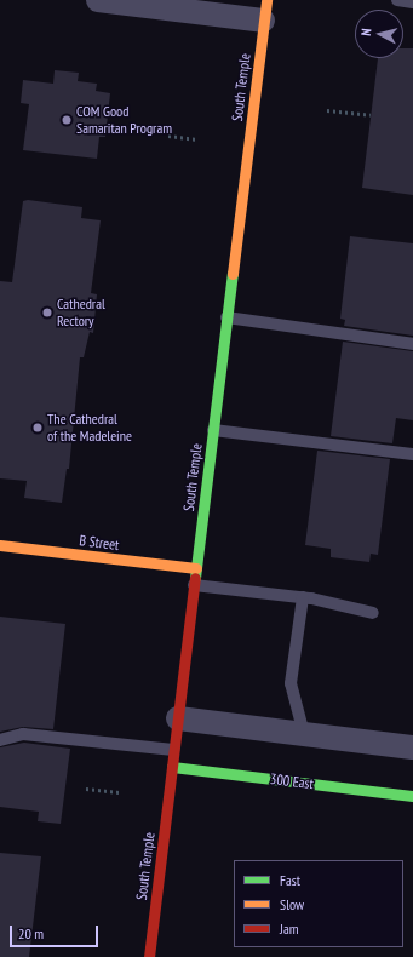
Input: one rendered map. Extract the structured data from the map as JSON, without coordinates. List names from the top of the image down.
{
  "streets": {
    "main road": ["South Temple", "B Street", "300 East"]
  },
  "crossings": [
    ["South Temple", "B Street"],
    ["South Temple", "300 East"]
  ],
  "places": ["COM Good Samaritan Program", "Cathedral Rectory", "The Cathedral of the Madeleine"],
  "legend": ["Fast", "Slow", "Jam"],
  "scale_bar": "20 m",
  "north": "left"
}
